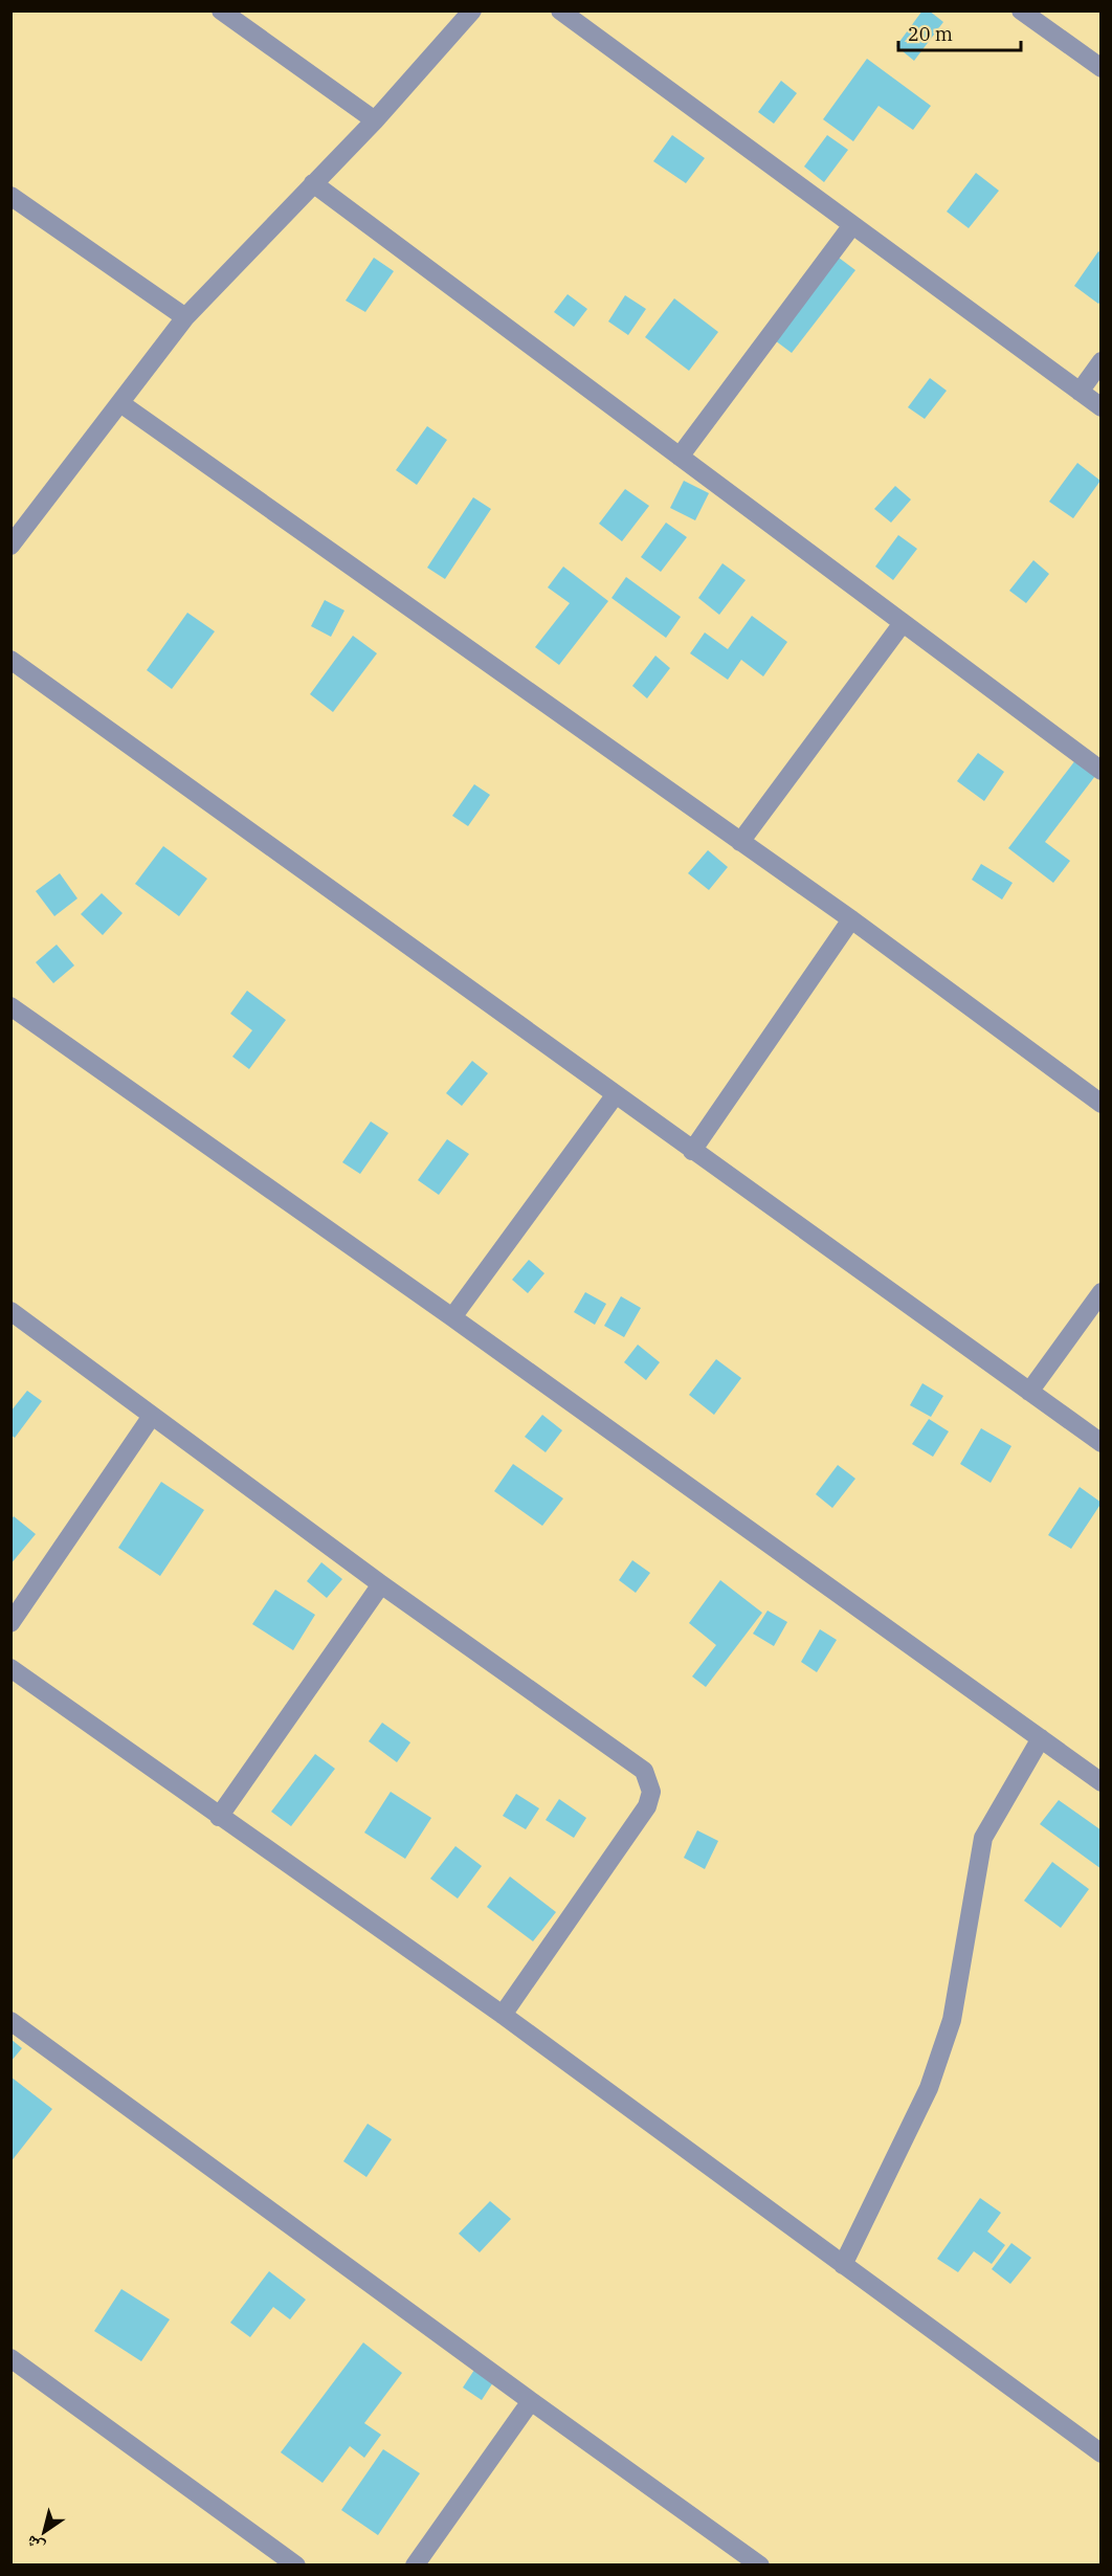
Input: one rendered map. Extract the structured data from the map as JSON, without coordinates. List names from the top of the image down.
{
  "scale_bar": "20 m",
  "north": "bottom left"
}
